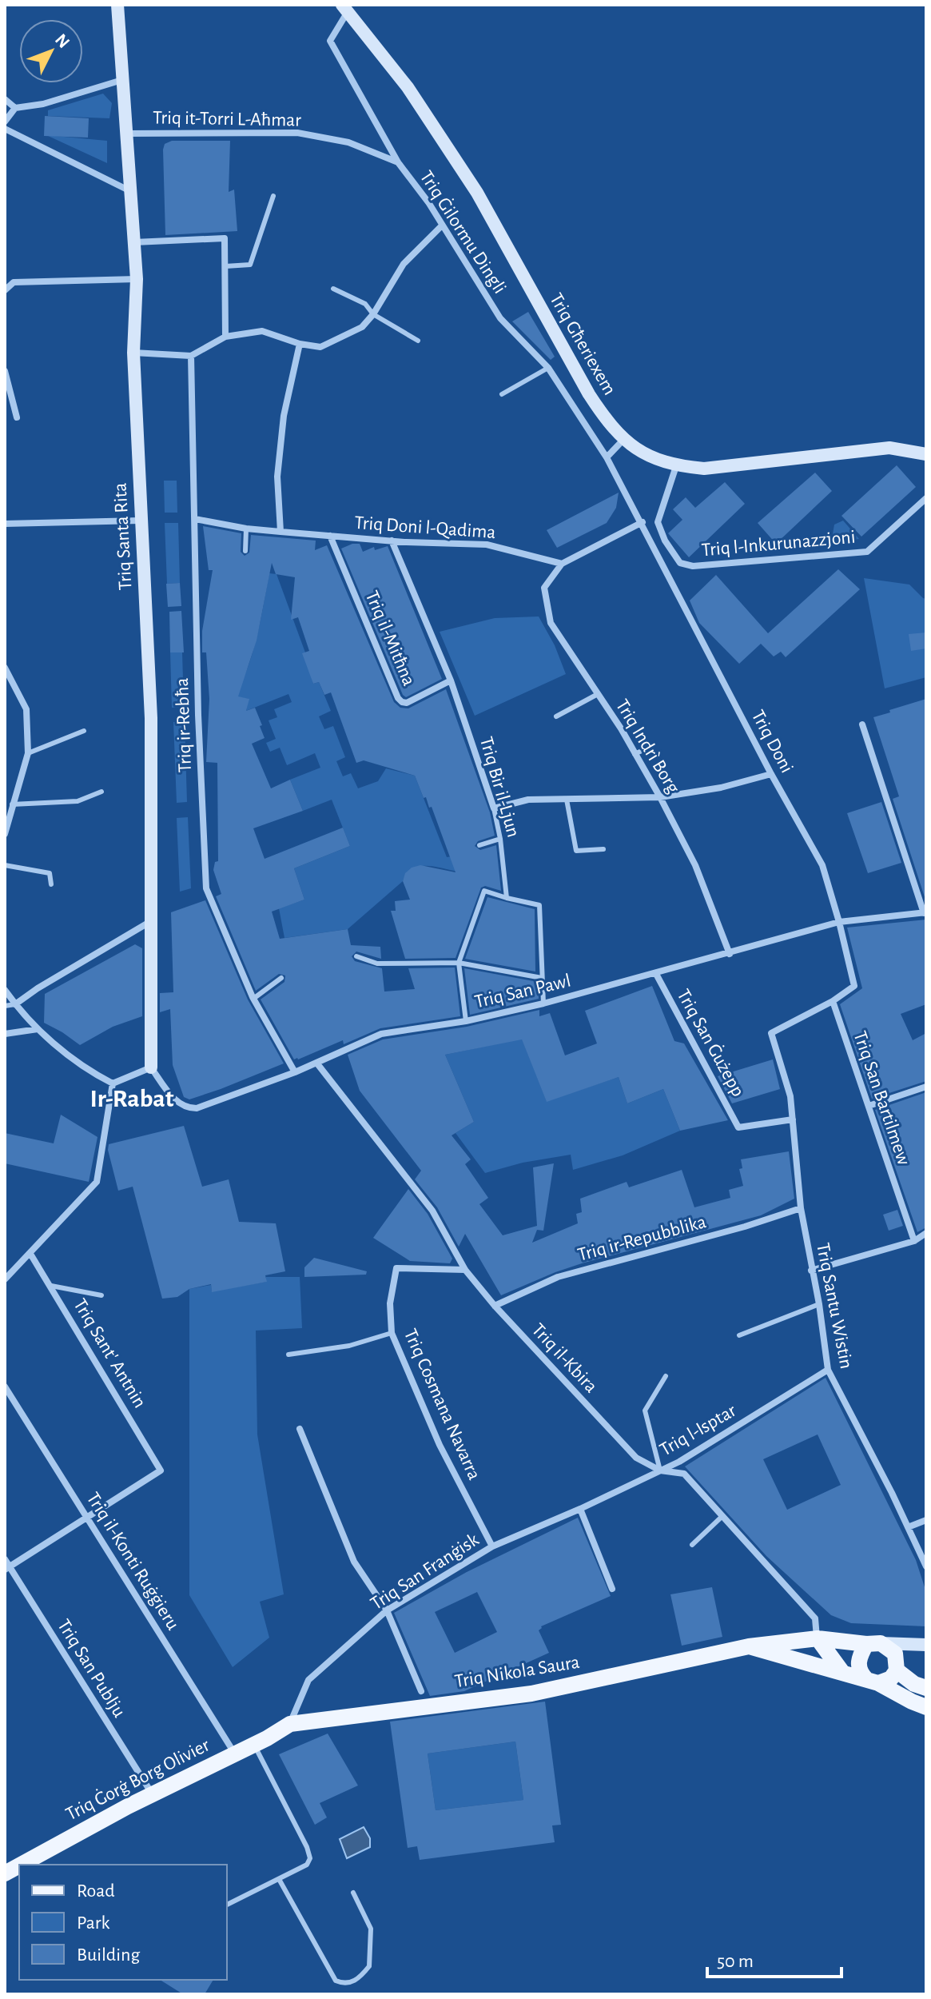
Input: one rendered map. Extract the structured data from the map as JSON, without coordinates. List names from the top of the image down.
{
  "streets": {
    "main road": ["Triq Nikola Saura", "Triq Ġorġ Borg Olivier"],
    "street": [
      "Triq it-Torri L-Aħmar",
      "Triq Ġilormu Dingli",
      "Triq Għeriexem",
      "Triq Doni l-Qadima",
      "Triq Santa Rita",
      "Triq l-Inkurunazzjoni",
      "Triq il-Mitħna",
      "Triq ir-Rebħa",
      "Triq Doni",
      "Triq Indrì Borg",
      "Triq Bir il-Ljun",
      "Triq San Pawl",
      "Triq San Ġużepp",
      "Triq San Bartilmew",
      "Triq ir-Repubblika",
      "Triq Santu Wistin",
      "Triq Sant' Antnin",
      "Triq il-Kbira",
      "Triq Cosmana Navarra",
      "Triq l-Isptar",
      "Triq il-Konti Ruġġieru",
      "Triq San Franġisk",
      "Triq San Publju"
    ]
  },
  "crossings": [
    ["Triq it-Torri L-Aħmar", "Triq Ġilormu Dingli"],
    ["Triq it-Torri L-Aħmar", "Triq Santa Rita"],
    ["Triq Ġilormu Dingli", "Triq Għeriexem"],
    ["Triq Ġilormu Dingli", "Triq Doni"],
    ["Triq Għeriexem", "Triq l-Inkurunazzjoni"],
    ["Triq Doni l-Qadima", "Triq il-Mitħna"],
    ["Triq Doni l-Qadima", "Triq ir-Rebħa"],
    ["Triq Doni l-Qadima", "Triq Indrì Borg"],
    ["Triq Doni l-Qadima", "Triq Bir il-Ljun"],
    ["Triq Santa Rita", "Triq San Pawl"],
    ["Triq il-Mitħna", "Triq Bir il-Ljun"],
    ["Triq ir-Rebħa", "Triq San Pawl"],
    ["Triq Doni", "Triq San Pawl"],
    ["Triq Doni", "Triq San Bartilmew"],
    ["Triq Doni", "Triq Santu Wistin"],
    ["Triq Indrì Borg", "Triq San Pawl"],
    ["Triq San Pawl", "Triq San Ġużepp"],
    ["Triq San Pawl", "Triq il-Kbira"],
    ["Triq San Ġużepp", "Triq Santu Wistin"],
    ["Triq ir-Repubblika", "Triq Santu Wistin"],
    ["Triq ir-Repubblika", "Triq il-Kbira"],
    ["Triq Santu Wistin", "Triq l-Isptar"],
    ["Triq Sant' Antnin", "Triq il-Konti Ruġġieru"],
    ["Triq il-Kbira", "Triq Cosmana Navarra"],
    ["Triq il-Kbira", "Triq l-Isptar"],
    ["Triq il-Kbira", "Triq Nikola Saura"],
    ["Triq Cosmana Navarra", "Triq San Franġisk"],
    ["Triq l-Isptar", "Triq San Franġisk"],
    ["Triq il-Konti Ruġġieru", "Triq Ġorġ Borg Olivier"],
    ["Triq San Franġisk", "Triq Nikola Saura"],
    ["Triq San Franġisk", "Triq Ġorġ Borg Olivier"],
    ["Triq San Publju", "Triq Ġorġ Borg Olivier"],
    ["Triq Nikola Saura", "Triq Ġorġ Borg Olivier"]
  ],
  "districts": ["Ir-Rabat"],
  "legend": ["Road", "Park", "Building"],
  "scale_bar": "50 m",
  "north": "top right"
}
